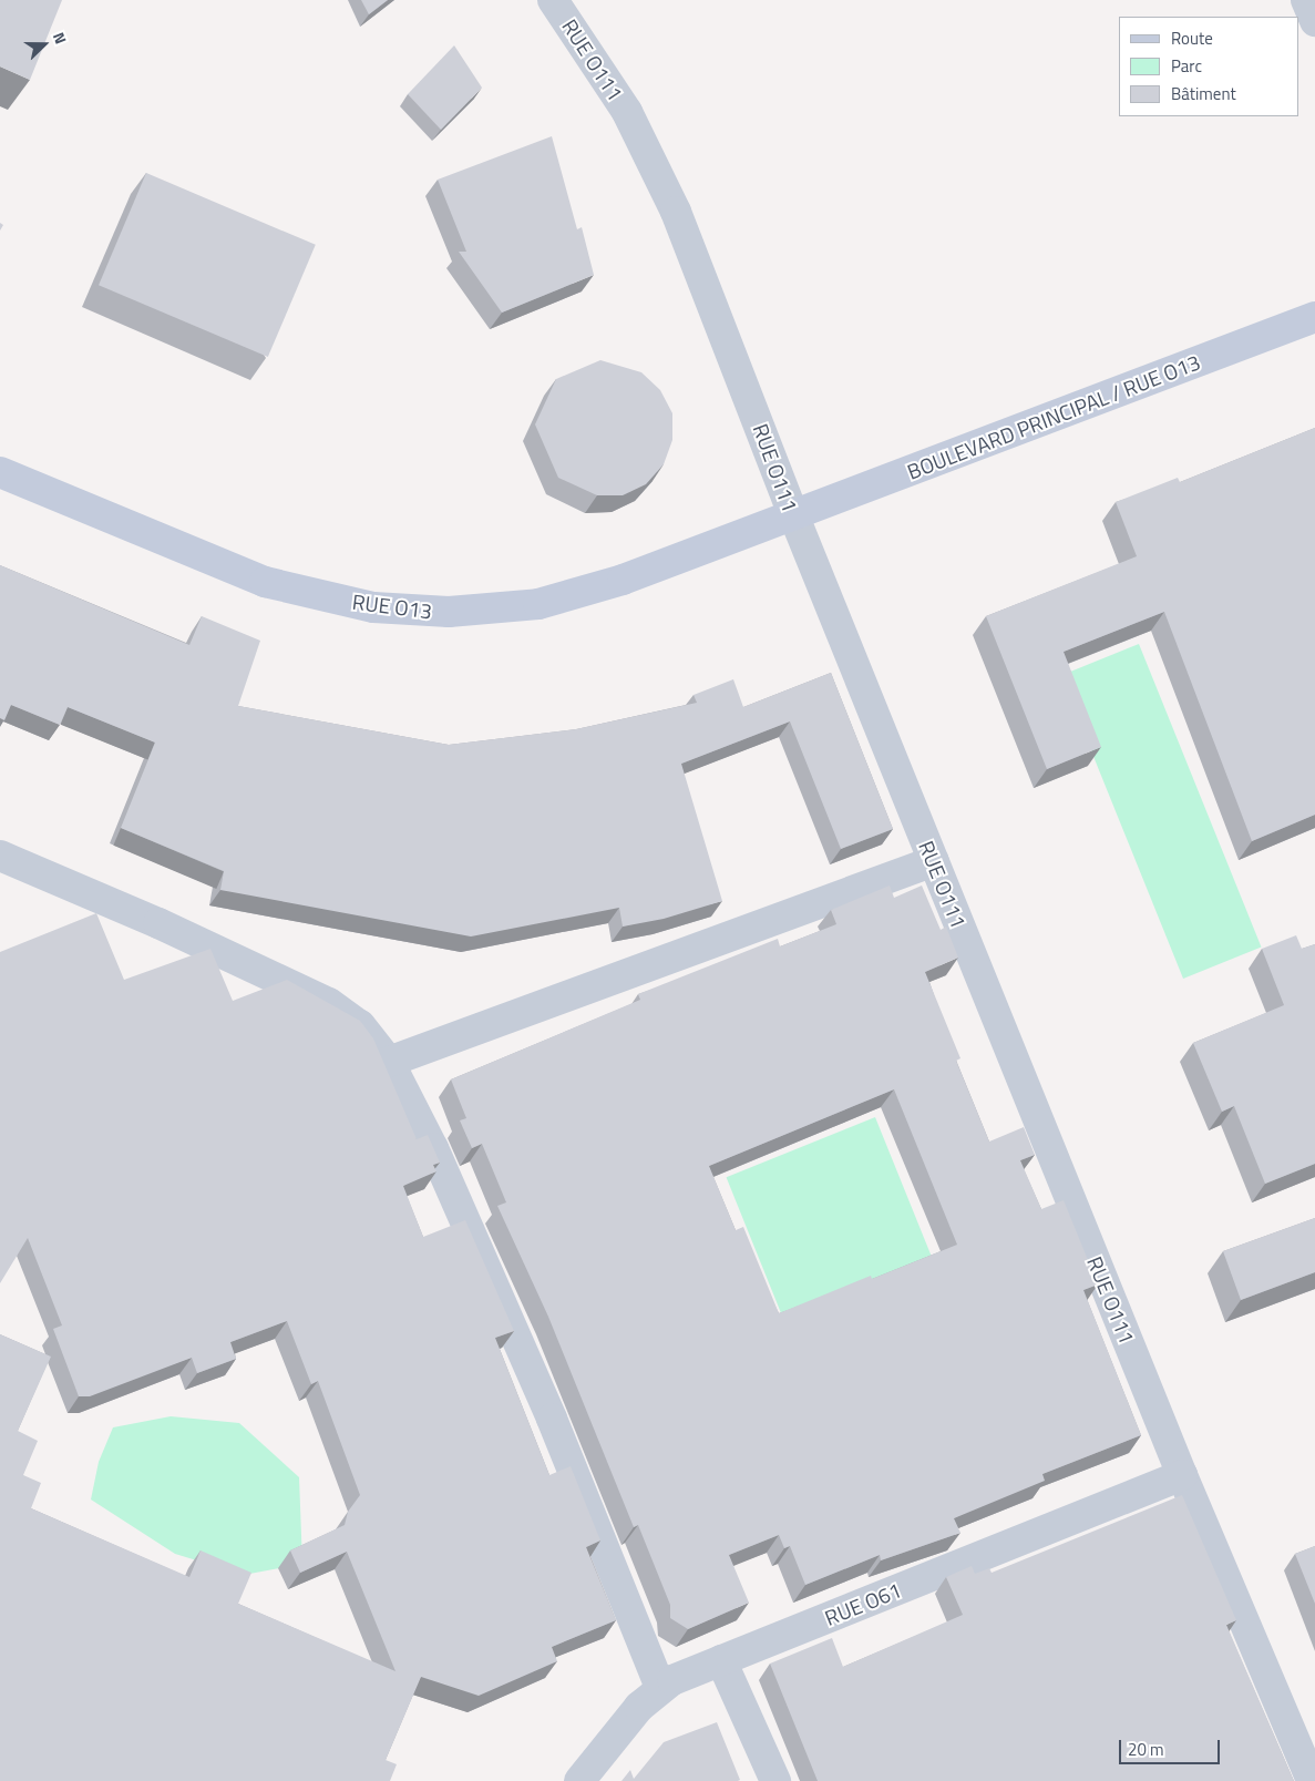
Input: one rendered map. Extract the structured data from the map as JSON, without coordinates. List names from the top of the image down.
{
  "streets": {
    "main road": ["BOULEVARD PRINCIPAL / RUE O13", "RUE O13"],
    "street": ["RUE O111", "RUE O61"]
  },
  "crossings": [
    ["RUE O111", "BOULEVARD PRINCIPAL / RUE O13"],
    ["RUE O111", "RUE O13"],
    ["RUE O111", "RUE O61"],
    ["BOULEVARD PRINCIPAL / RUE O13", "RUE O13"]
  ],
  "legend": ["Route", "Parc", "Bâtiment"],
  "scale_bar": "20 m",
  "north": "right"
}
